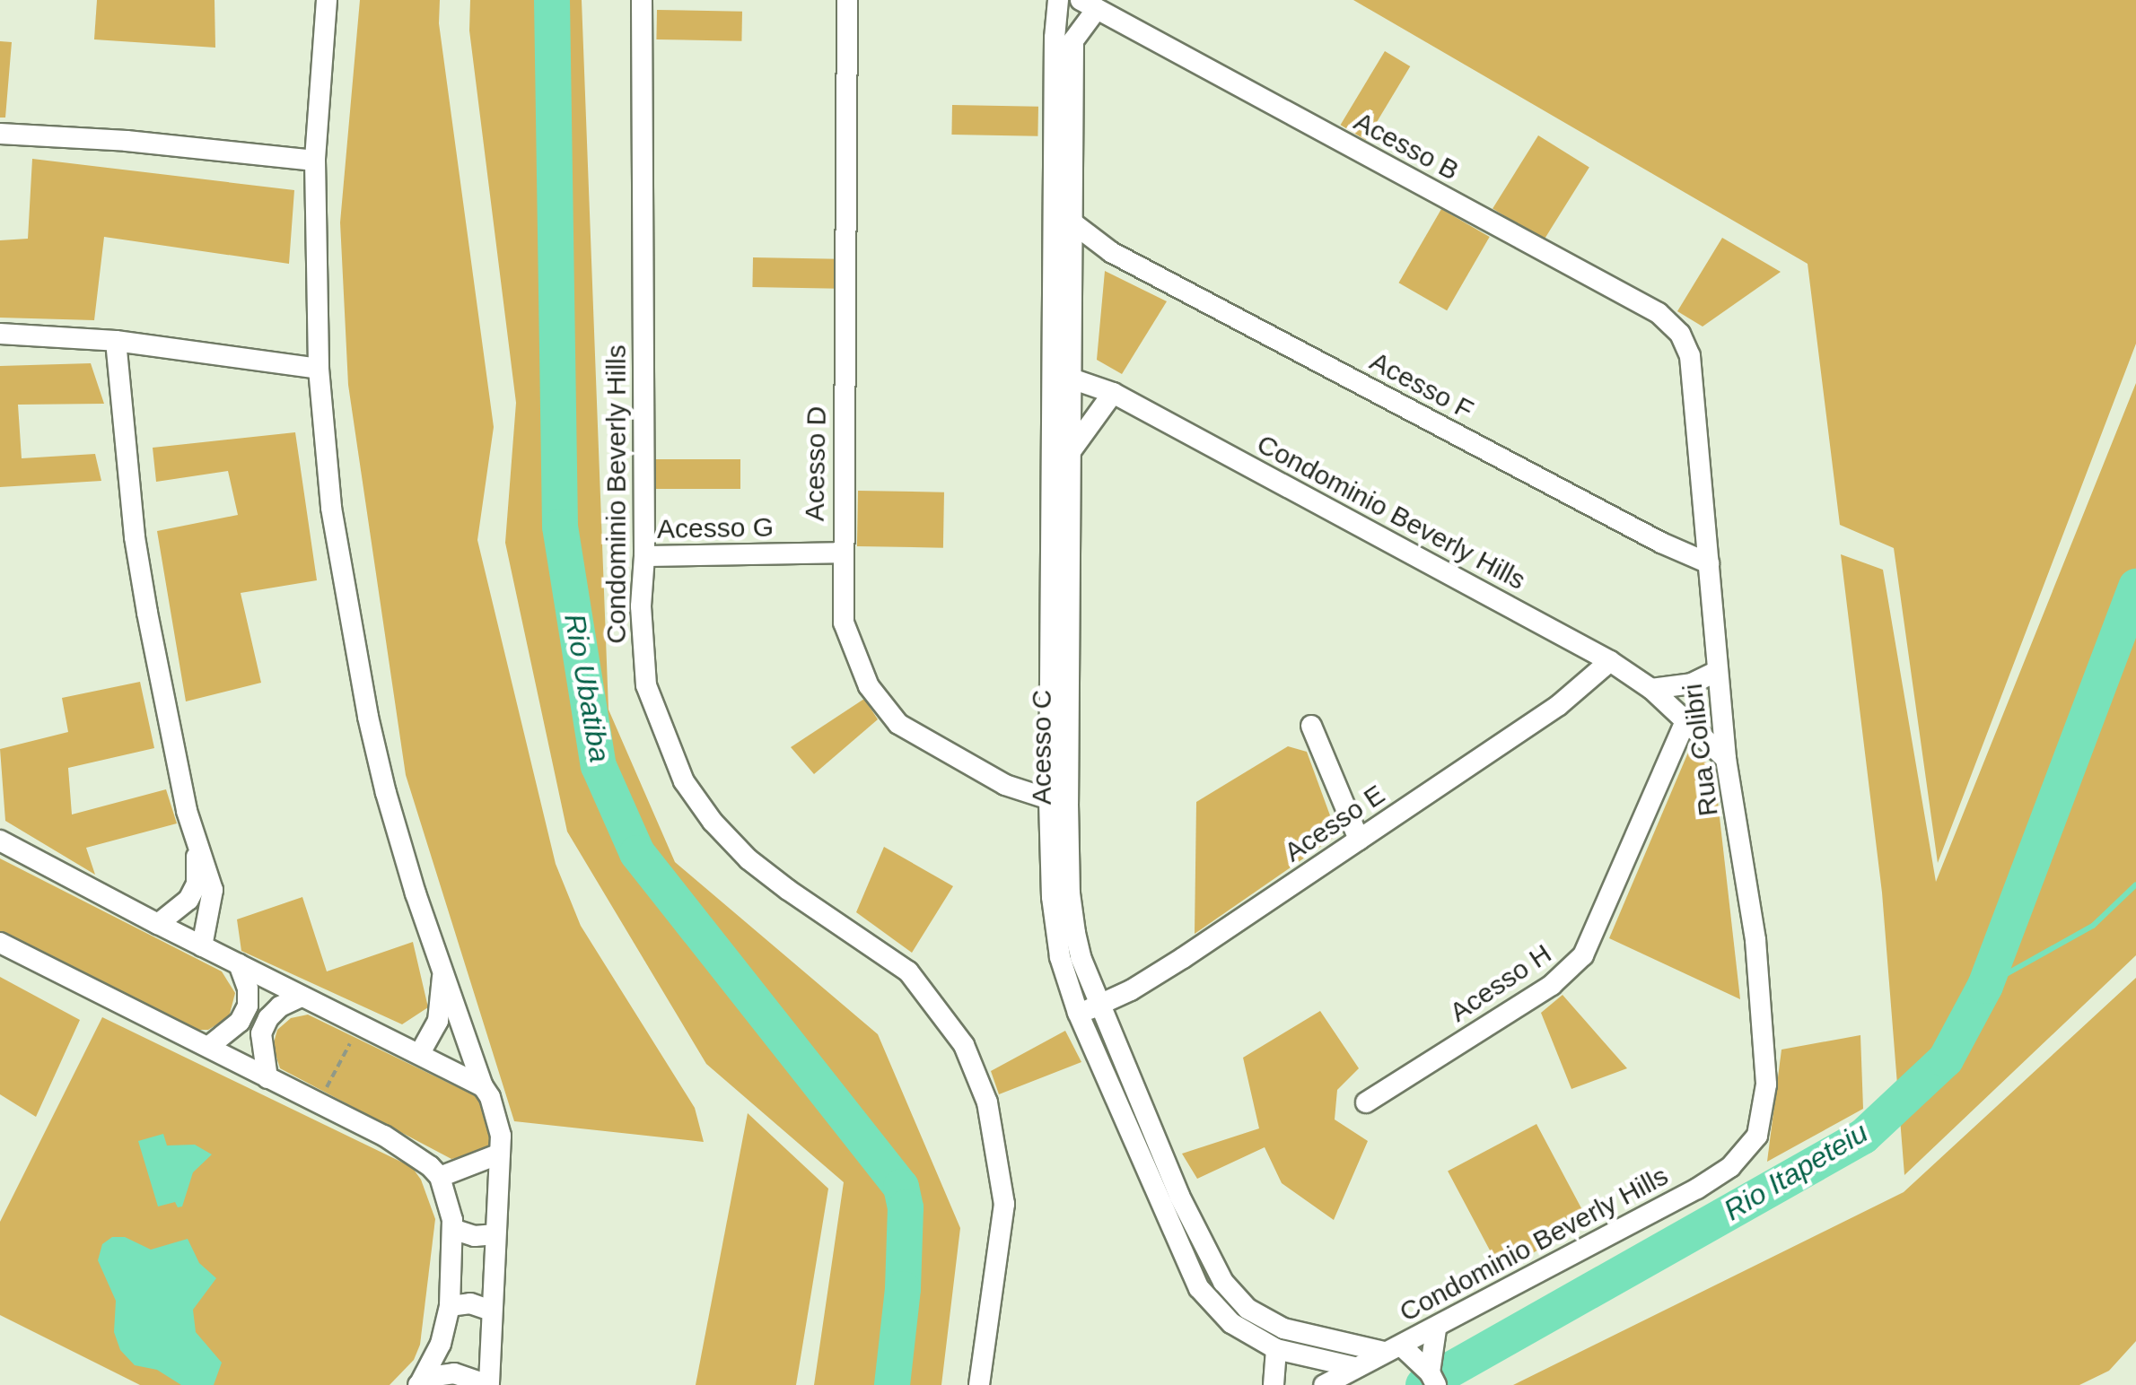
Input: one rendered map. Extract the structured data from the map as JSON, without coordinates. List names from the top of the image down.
{
  "streets": {
    "street": [
      "Acesso B",
      "Acesso F",
      "Acesso D",
      "Condominio Beverly Hills",
      "Acesso G",
      "Acesso C",
      "Rua Colibri",
      "Acesso E",
      "Acesso H"
    ]
  },
  "crossings": [
    ["Acesso B", "Rua Colibri"],
    ["Acesso F", "Acesso C"],
    ["Acesso F", "Rua Colibri"],
    ["Acesso D", "Acesso G"],
    ["Acesso D", "Acesso C"],
    ["Condominio Beverly Hills", "Acesso G"],
    ["Condominio Beverly Hills", "Acesso C"],
    ["Condominio Beverly Hills", "Rua Colibri"],
    ["Condominio Beverly Hills", "Acesso E"],
    ["Condominio Beverly Hills", "Acesso H"],
    ["Acesso C", "Acesso E"]
  ],
  "water": ["Rio Ubatiba", "Rio Itapeteiu"]
}
